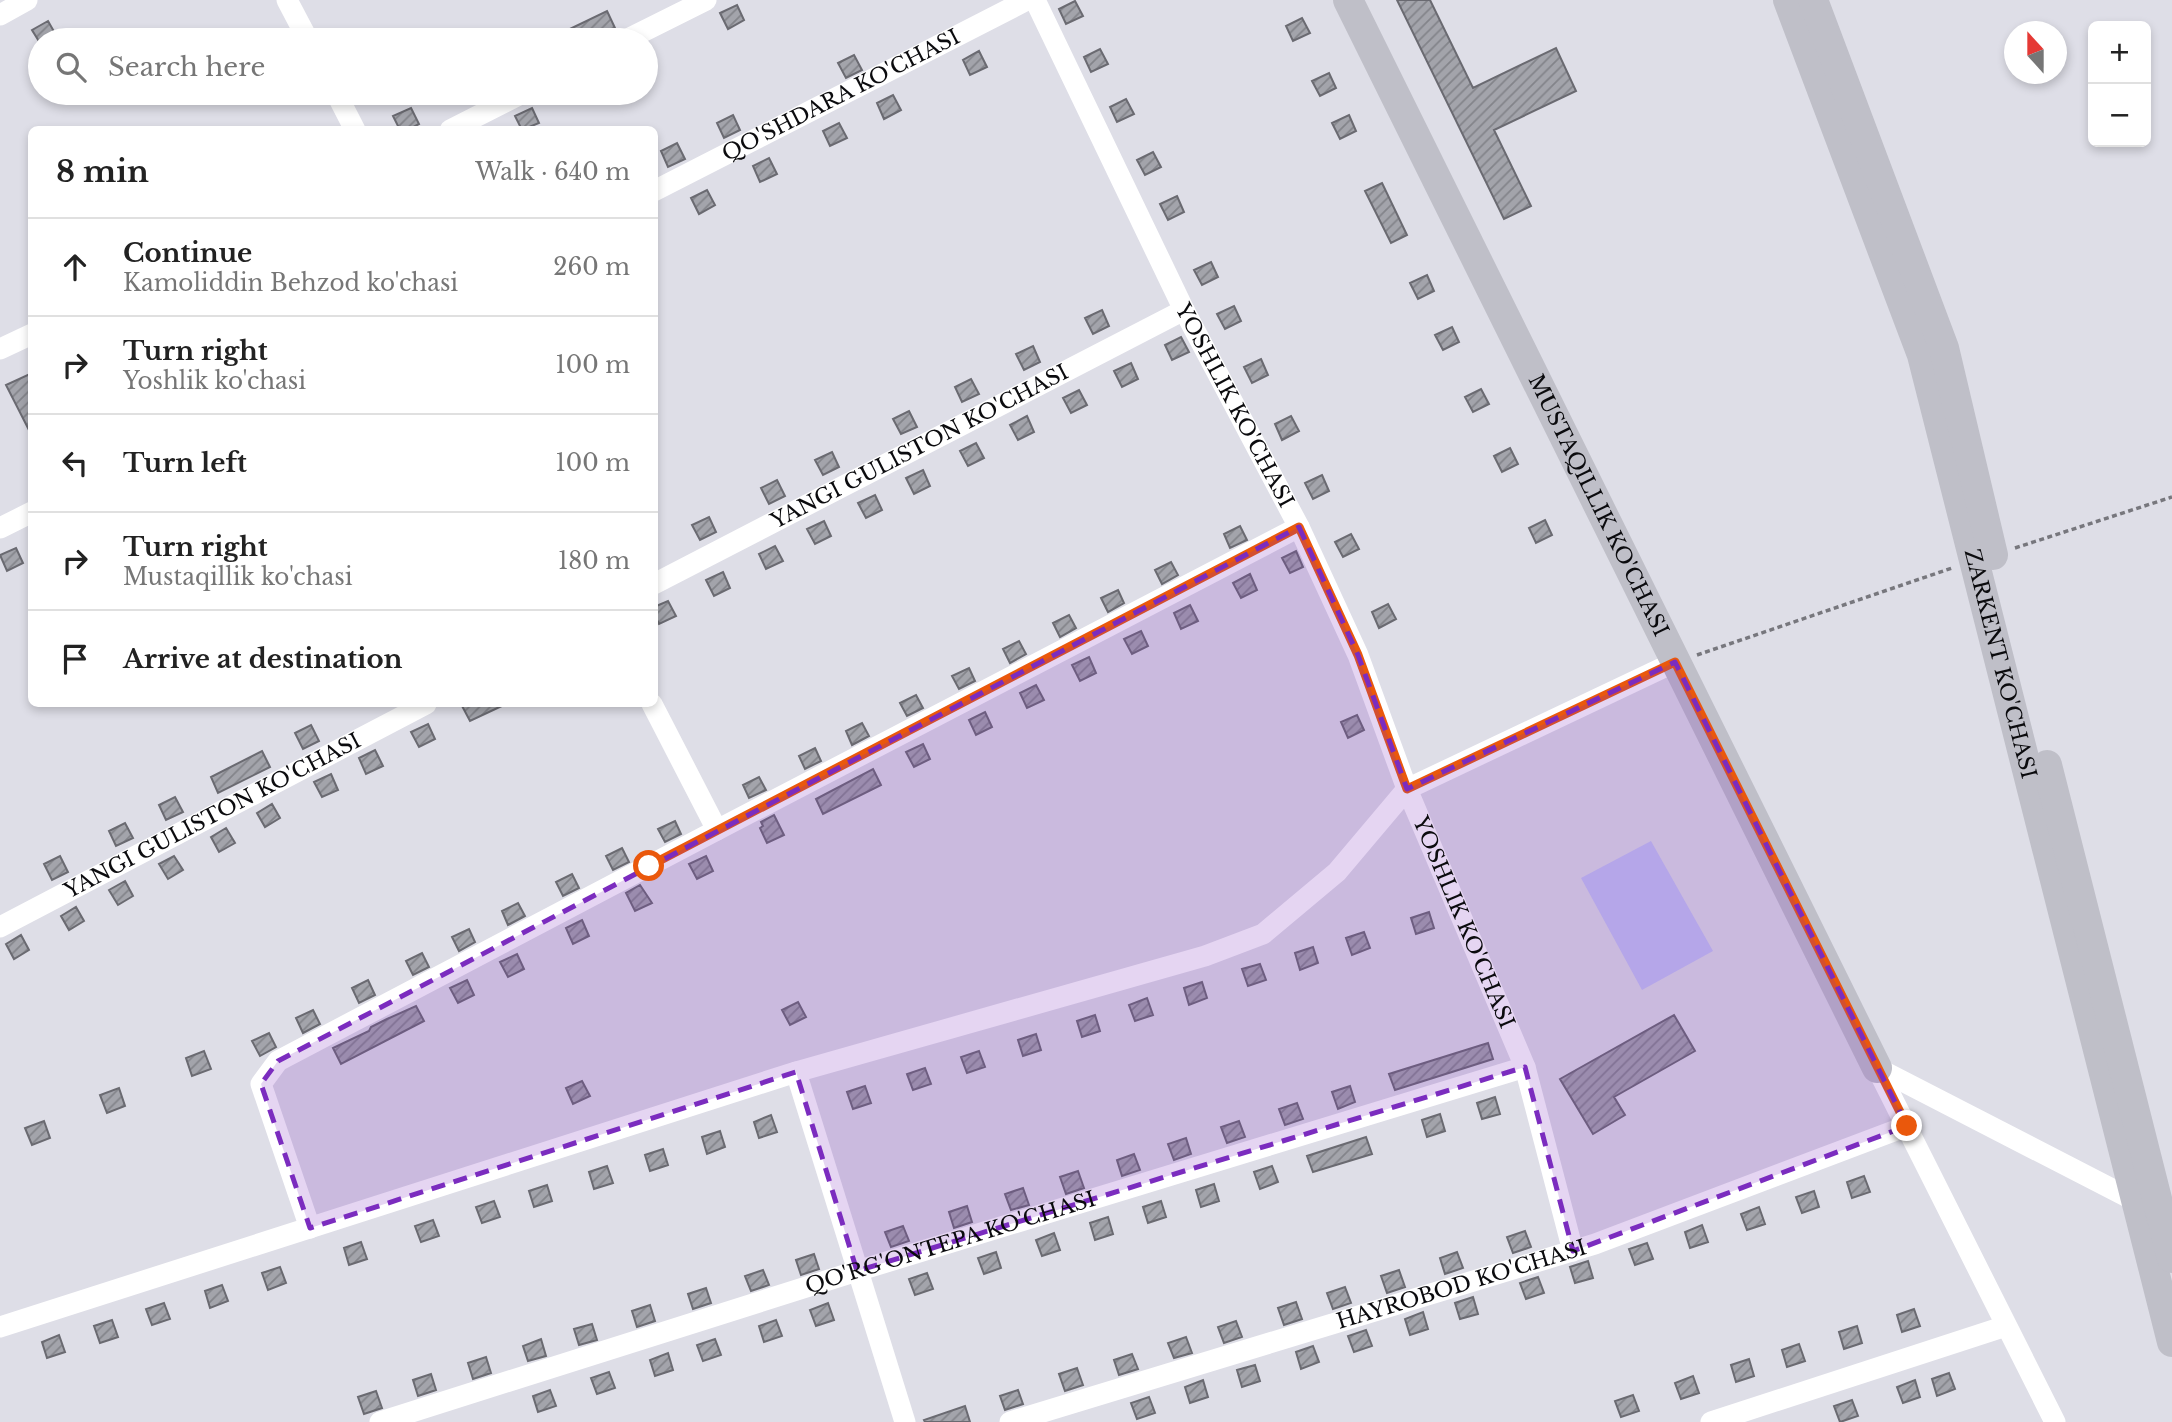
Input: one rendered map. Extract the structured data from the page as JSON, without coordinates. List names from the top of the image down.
{
  "streets": {
    "main road": ["MUSTAQILLIK KO'CHASI", "ZARKENT KO'CHASI"],
    "street": [
      "QO'SHDARA KO'CHASI",
      "YOSHLIK KO'CHASI",
      "YANGI GULISTON KO'CHASI",
      "QO'RG'ONTEPA KO'CHASI",
      "HAYROBOD KO'CHASI"
    ]
  },
  "crossings": [
    ["YOSHLIK KO'CHASI", "YANGI GULISTON KO'CHASI"],
    ["YOSHLIK KO'CHASI", "QO'RG'ONTEPA KO'CHASI"],
    ["YOSHLIK KO'CHASI", "HAYROBOD KO'CHASI"],
    ["MUSTAQILLIK KO'CHASI", "HAYROBOD KO'CHASI"]
  ],
  "north": "top",
  "page": {
    "map_buttons": ["+", "−"],
    "search": "Search here",
    "heading": ["8 min", "Walk · 640 m"],
    "list": [
      ["Continue", "Kamoliddin Behzod ko'chasi", "260 m"],
      ["Turn right", "Yoshlik ko'chasi", "100 m"],
      ["Turn left", "100 m"],
      ["Turn right", "Mustaqillik ko'chasi", "180 m"],
      "Arrive at destination"
    ]
  }
}
